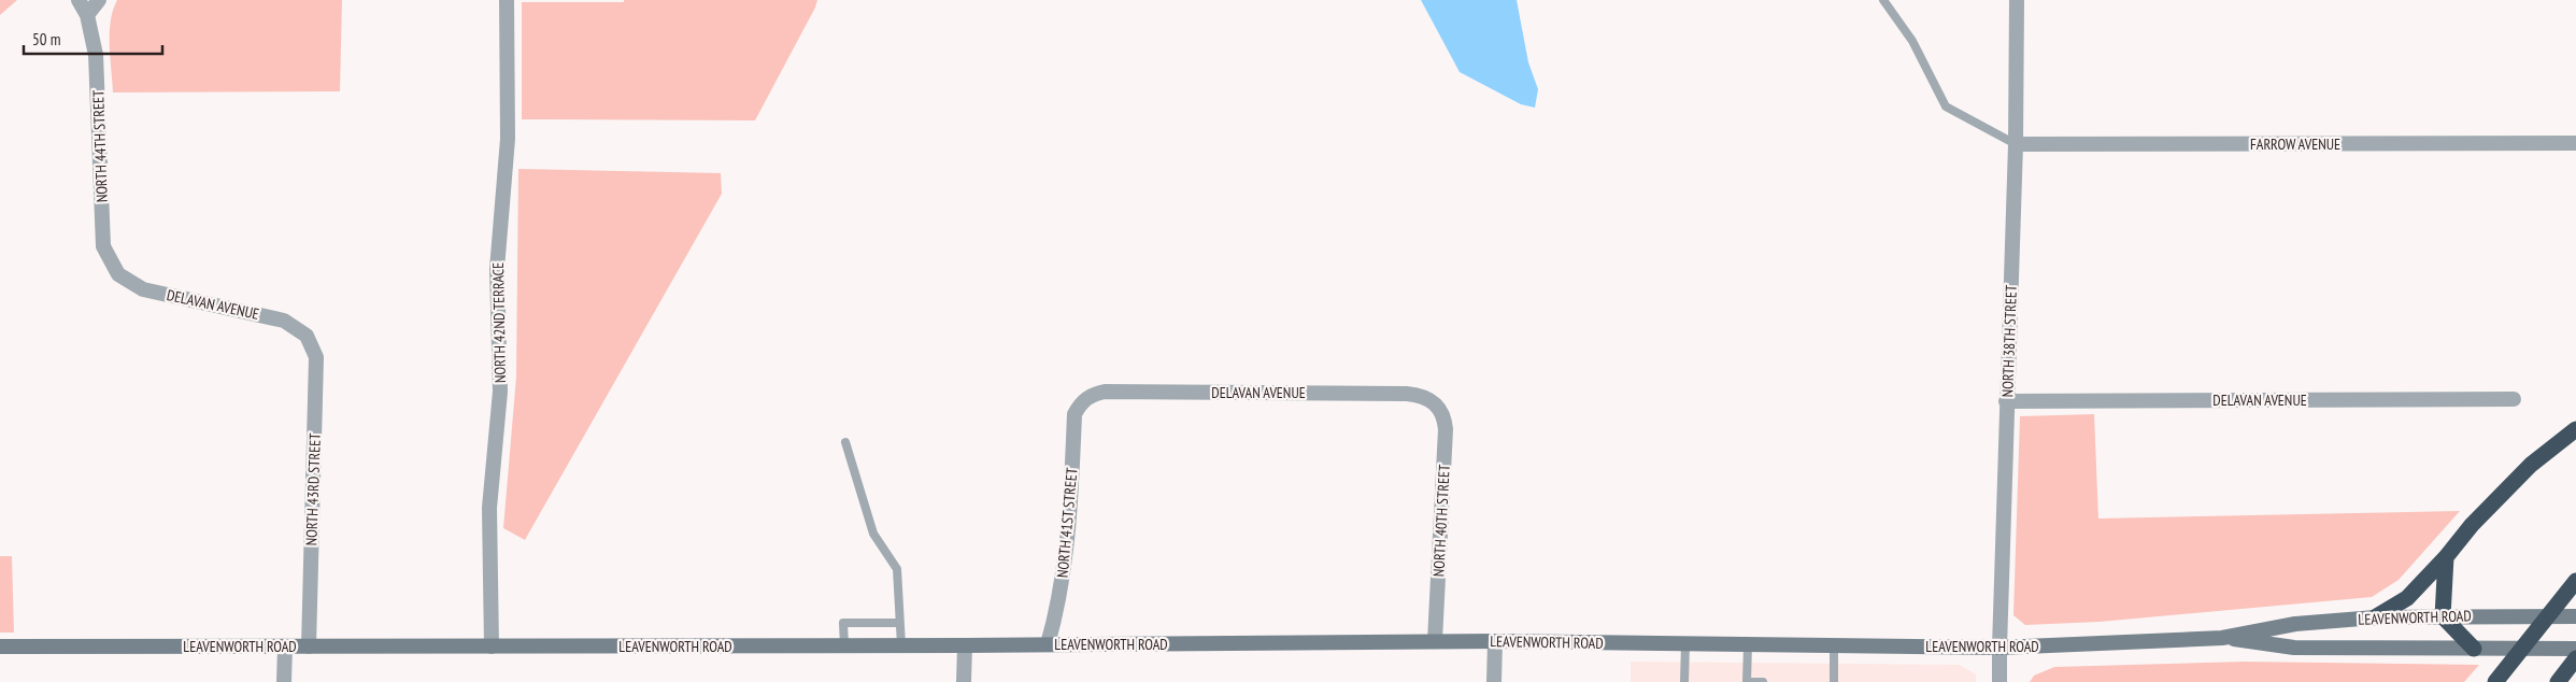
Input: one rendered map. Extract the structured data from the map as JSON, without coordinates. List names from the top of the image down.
{
  "streets": {
    "main road": ["LEAVENWORTH ROAD"],
    "street": [
      "FARROW AVENUE",
      "NORTH 44TH STREET",
      "DELAVAN AVENUE",
      "NORTH 42ND TERRACE",
      "NORTH 38TH STREET",
      "NORTH 43RD STREET",
      "NORTH 40TH STREET",
      "NORTH 41ST STREET"
    ]
  },
  "crossings": [
    ["FARROW AVENUE", "NORTH 38TH STREET"],
    ["NORTH 44TH STREET", "DELAVAN AVENUE"],
    ["DELAVAN AVENUE", "NORTH 38TH STREET"],
    ["DELAVAN AVENUE", "NORTH 43RD STREET"],
    ["DELAVAN AVENUE", "NORTH 40TH STREET"],
    ["DELAVAN AVENUE", "NORTH 41ST STREET"],
    ["NORTH 42ND TERRACE", "LEAVENWORTH ROAD"],
    ["NORTH 38TH STREET", "LEAVENWORTH ROAD"],
    ["NORTH 43RD STREET", "LEAVENWORTH ROAD"],
    ["NORTH 40TH STREET", "LEAVENWORTH ROAD"],
    ["NORTH 41ST STREET", "LEAVENWORTH ROAD"]
  ],
  "scale_bar": "50 m"
}
